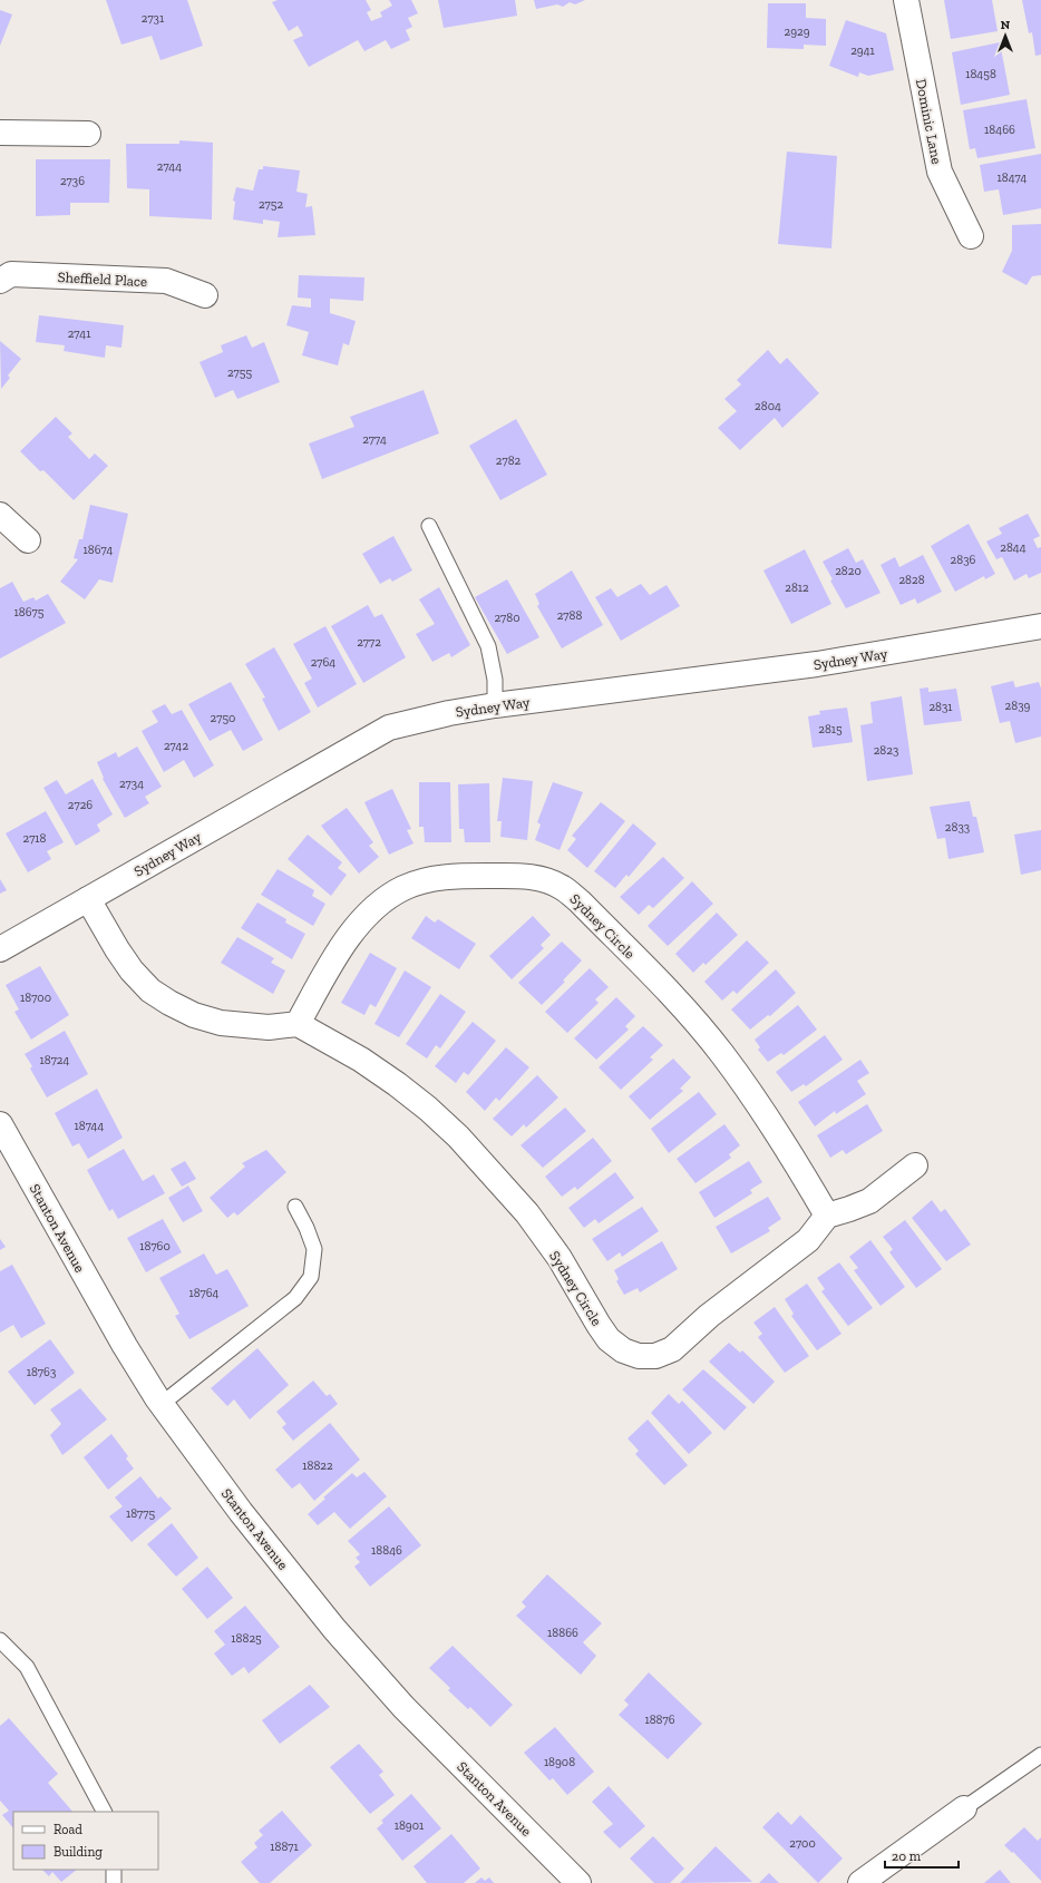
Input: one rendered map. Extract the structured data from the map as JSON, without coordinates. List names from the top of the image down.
{
  "streets": {
    "street": [
      "Dominic Lane",
      "Sheffield Place",
      "Sydney Way",
      "Sydney Circle",
      "Stanton Avenue"
    ]
  },
  "house_numbers": [
    "2731",
    "2929",
    "2941",
    "18458",
    "18466",
    "2744",
    "18474",
    "2736",
    "2752",
    "2741",
    "2755",
    "2804",
    "2774",
    "2782",
    "2844",
    "18674",
    "2836",
    "2820",
    "2828",
    "2812",
    "18675",
    "2788",
    "2780",
    "2772",
    "2764",
    "2839",
    "2831",
    "2750",
    "2815",
    "2742",
    "2823",
    "2734",
    "2726",
    "2833",
    "2718",
    "18700",
    "18724",
    "18744",
    "18760",
    "18764",
    "18763",
    "18822",
    "18775",
    "18846",
    "18866",
    "18825",
    "18876",
    "18908",
    "18901",
    "2700",
    "18871"
  ],
  "legend": ["Road", "Building"],
  "scale_bar": "20 m",
  "north": "top"
}
